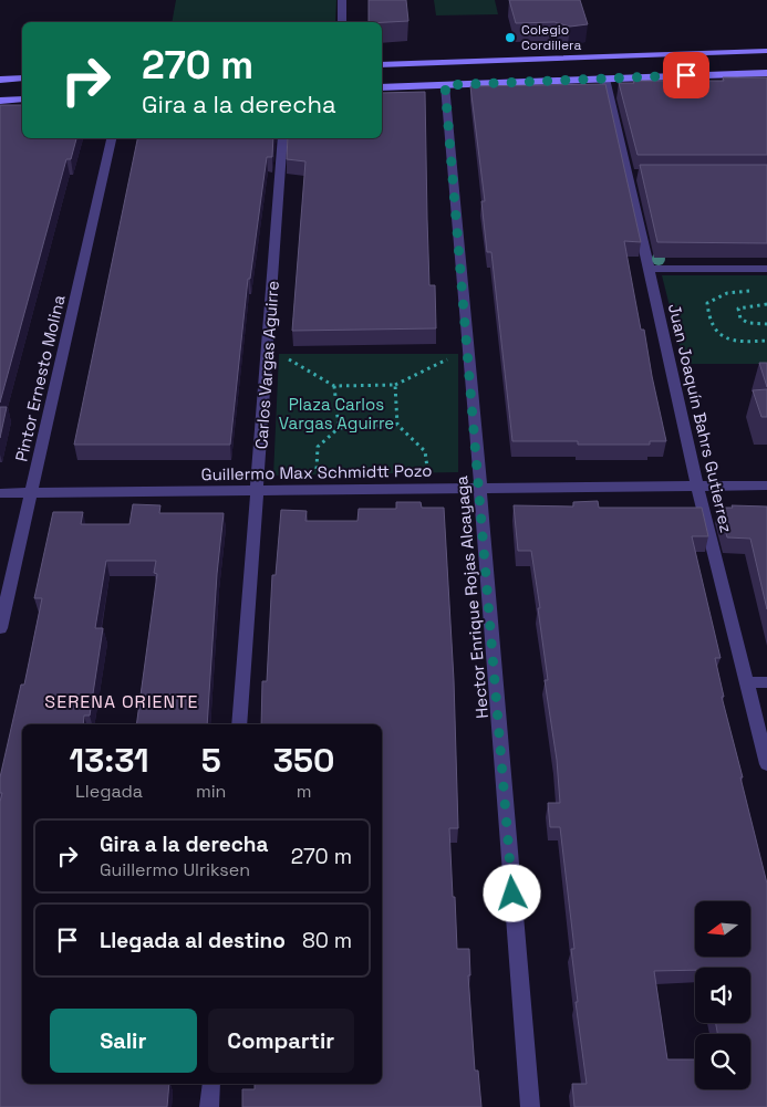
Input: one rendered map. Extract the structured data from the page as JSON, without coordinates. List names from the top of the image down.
{
  "streets": {
    "street": [
      "Carlos Vargas Aguirre",
      "Pintor Ernesto Molina",
      "Juan Joaquín Bahrs Gutierrez",
      "Guillermo Max Schmidtt Pozo",
      "Hector Enrique Rojas Alcayaga"
    ]
  },
  "crossings": [
    ["Carlos Vargas Aguirre", "Guillermo Max Schmidtt Pozo"],
    ["Pintor Ernesto Molina", "Guillermo Max Schmidtt Pozo"],
    ["Juan Joaquín Bahrs Gutierrez", "Guillermo Max Schmidtt Pozo"],
    ["Guillermo Max Schmidtt Pozo", "Hector Enrique Rojas Alcayaga"]
  ],
  "districts": ["SERENA ORIENTE"],
  "parks": ["Plaza Carlos Vargas Aguirre"],
  "places": ["Colegio Cordillera"],
  "north": "left",
  "page": {
    "turn": ["270 m", "Gira a la derecha"],
    "eta": [
      "13:31",
      "Llegada",
      "5",
      "min",
      "350",
      "m"
    ],
    "list": [
      {
        "name": "Gira a la derecha",
        "note": "Guillermo Ulriksen",
        "value": "270 m"
      },
      {
        "name": "Llegada al destino",
        "value": "80 m"
      }
    ],
    "buttons": ["Salir", "Compartir"]
  }
}
